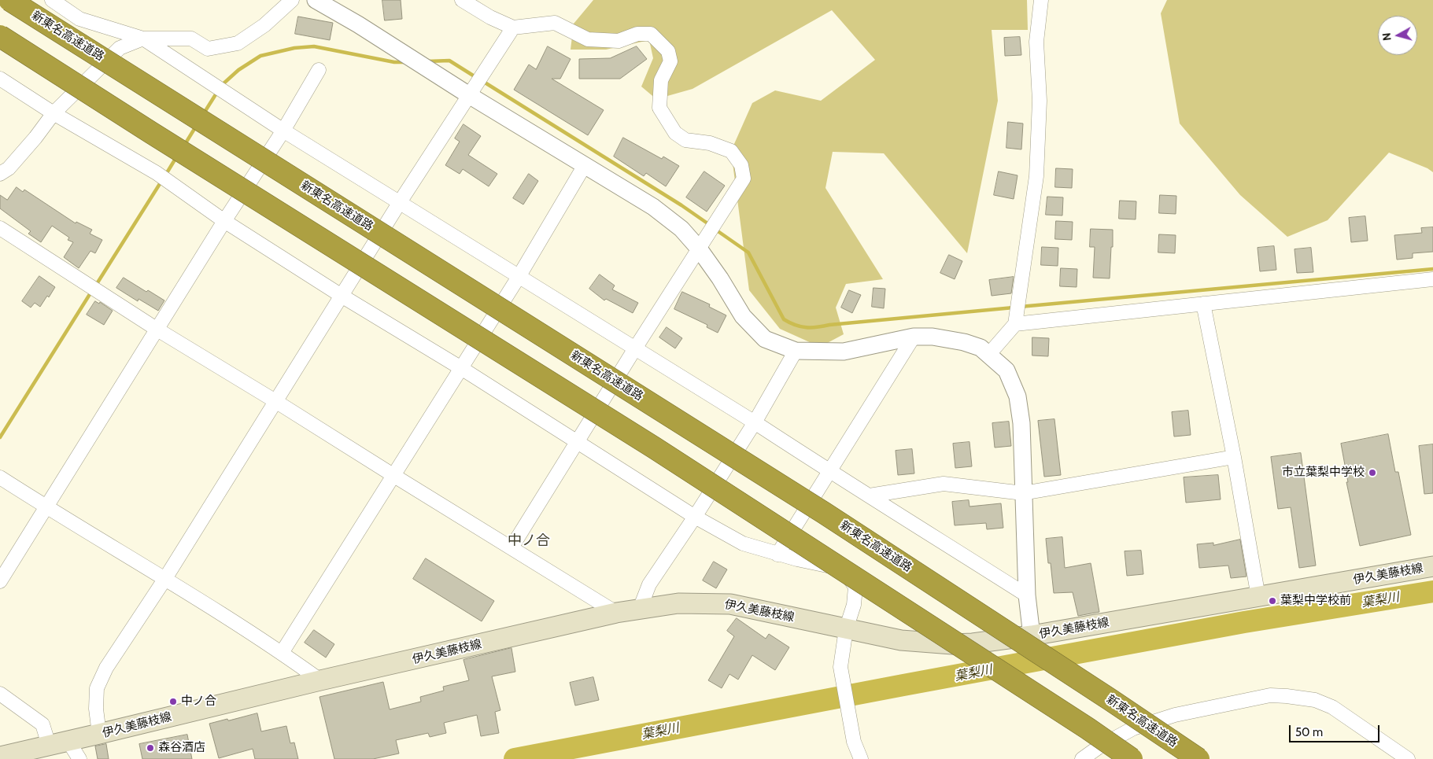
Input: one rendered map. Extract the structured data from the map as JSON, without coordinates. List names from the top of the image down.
{
  "streets": {
    "highway": ["新東名高速道路"],
    "main road": ["伊久美藤枝線"]
  },
  "districts": ["中ノ合"],
  "water": ["葉梨川"],
  "places": [
    "市立葉梨中学校",
    "葉梨中学校前",
    "中ノ合",
    "森谷酒店"
  ],
  "scale_bar": "50 m",
  "north": "left"
}
